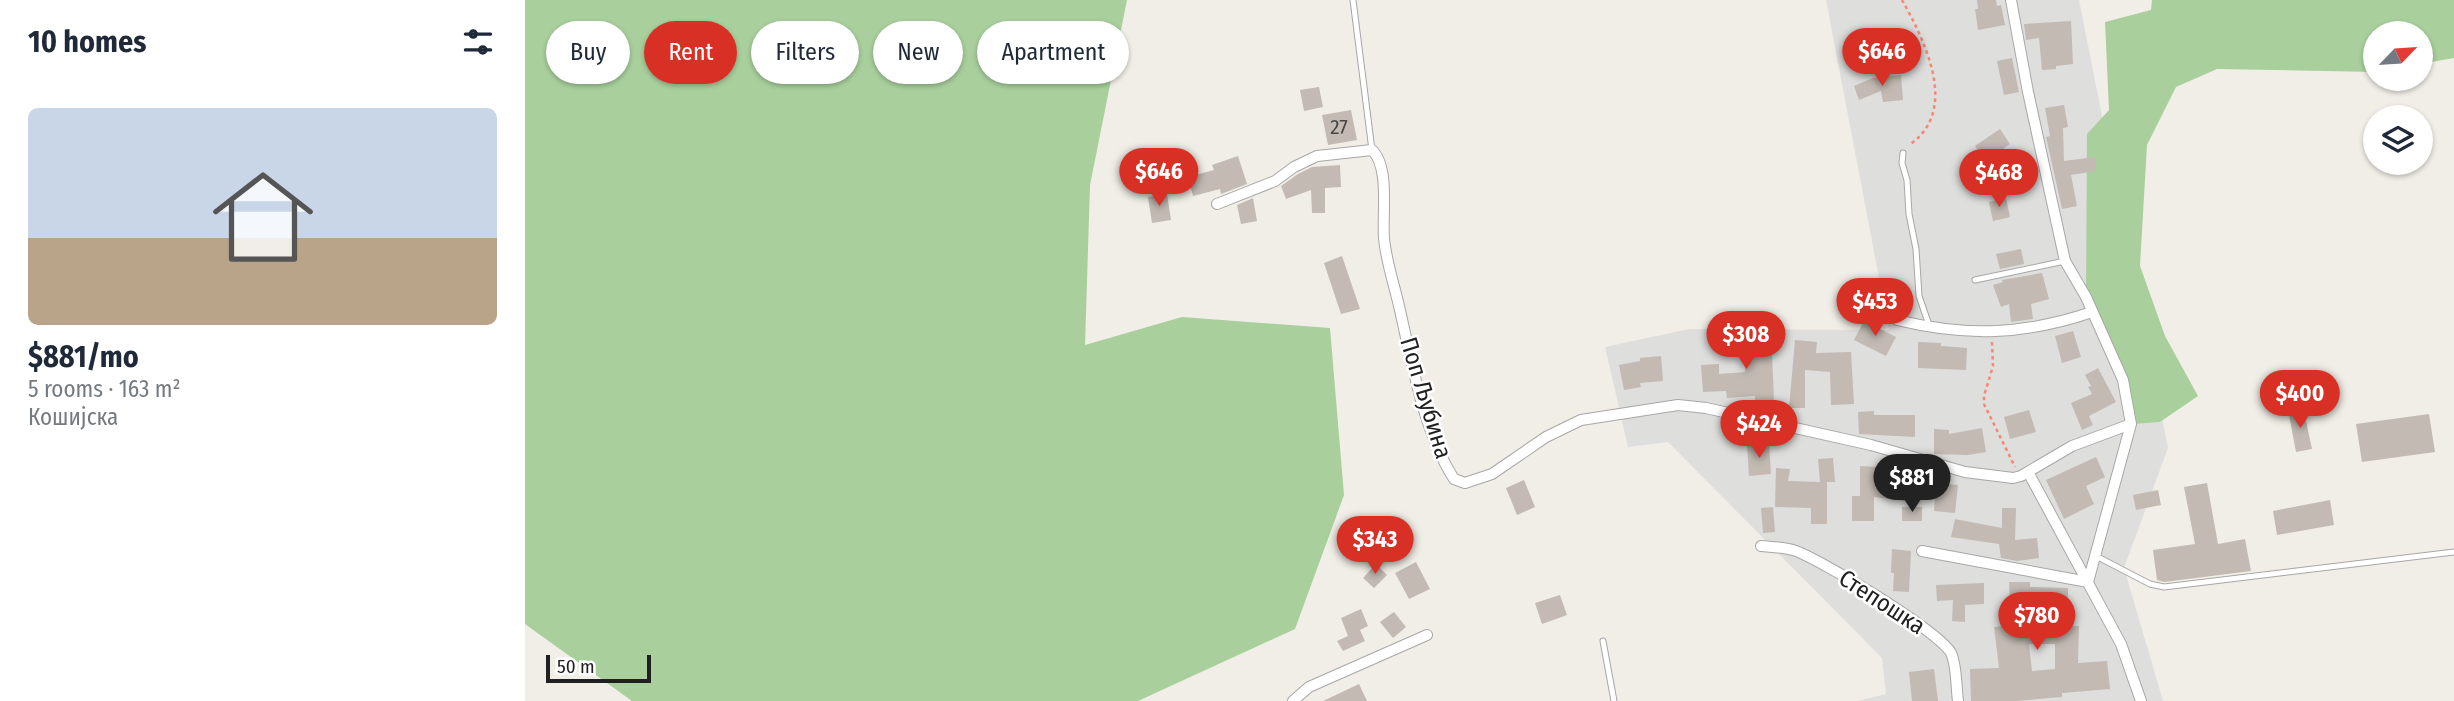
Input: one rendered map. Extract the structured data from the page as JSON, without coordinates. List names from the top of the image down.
{
  "streets": {
    "street": ["Поп Љубина", "Степошка"]
  },
  "house_numbers": ["27"],
  "scale_bar": "50 m",
  "north": "top right",
  "page": {
    "heading": "10 homes",
    "chip": [
      "Buy",
      "Rent",
      "Filters",
      "New",
      "Apartment"
    ],
    "price": [
      "$646",
      "$646",
      "$468",
      "$453",
      "$308",
      "$400",
      "$424",
      "$881",
      "$343",
      "$780"
    ],
    "list": [
      {
        "name": "$881/mo",
        "note": "5 rooms · 163 m² · Кошијска"
      }
    ],
    "scale": "50 m"
  }
}
